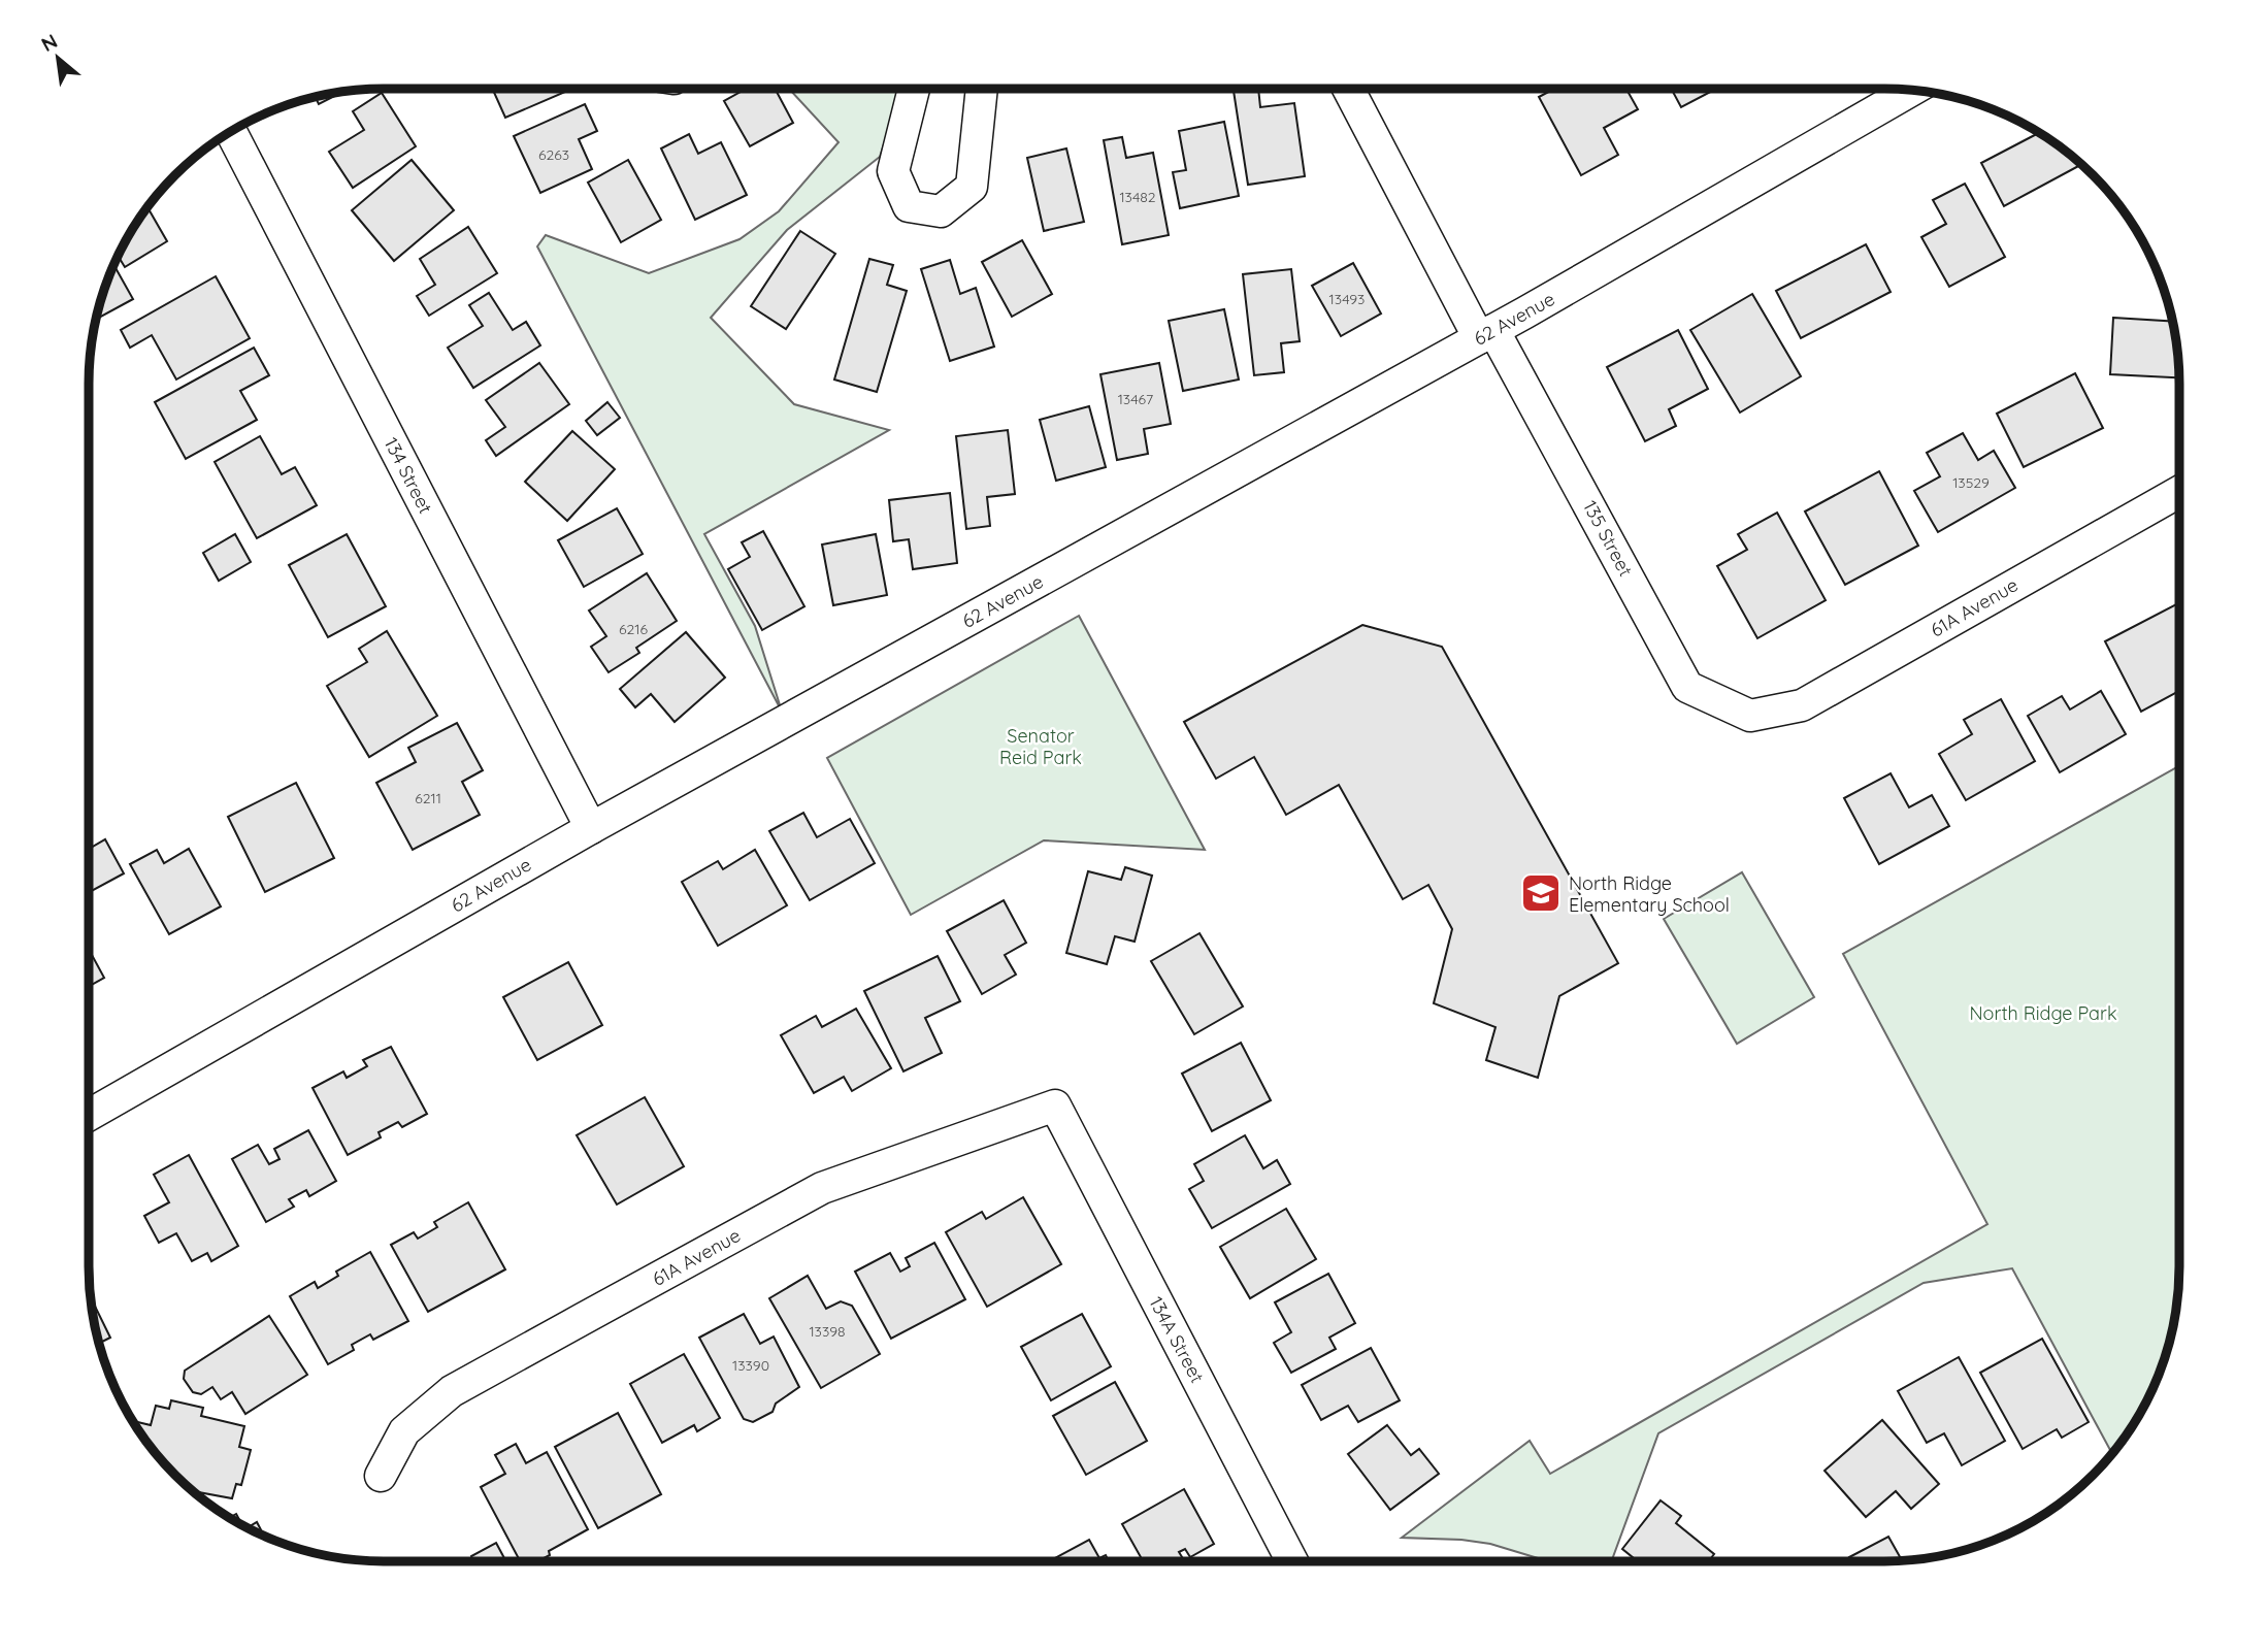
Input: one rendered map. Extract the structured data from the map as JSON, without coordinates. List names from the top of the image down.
{
  "streets": {
    "street": [
      "62 Avenue",
      "134 Street",
      "135 Street",
      "61A Avenue",
      "134A Street"
    ]
  },
  "crossings": [
    ["62 Avenue", "134 Street"],
    ["62 Avenue", "135 Street"],
    ["135 Street", "61A Avenue"],
    ["61A Avenue", "134A Street"]
  ],
  "parks": ["Senator Reid Park", "North Ridge Park"],
  "places": {
    "school or university": ["North Ridge Elementary School"]
  },
  "house_numbers": [
    "6263",
    "13482",
    "13493",
    "13467",
    "13529",
    "6216",
    "6211",
    "13398",
    "13390"
  ],
  "north": "top left"
}
